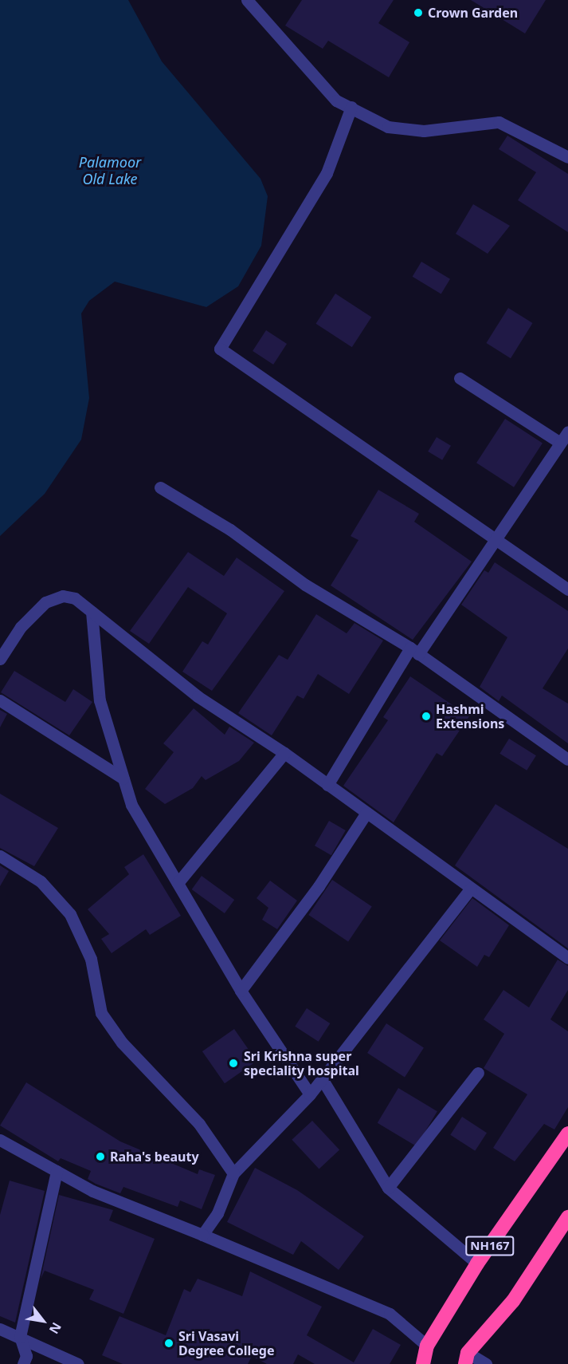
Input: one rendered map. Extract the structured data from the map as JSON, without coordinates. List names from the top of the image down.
{
  "streets": {
    "highway": ["NH167"]
  },
  "water": ["Palamoor Old Lake"],
  "places": [
    "Crown Garden",
    "Hashmi Extensions",
    "Sri Krishna super speciality hospital",
    "Raha's beauty",
    "Sri Vasavi Degree College"
  ],
  "north": "bottom right"
}
